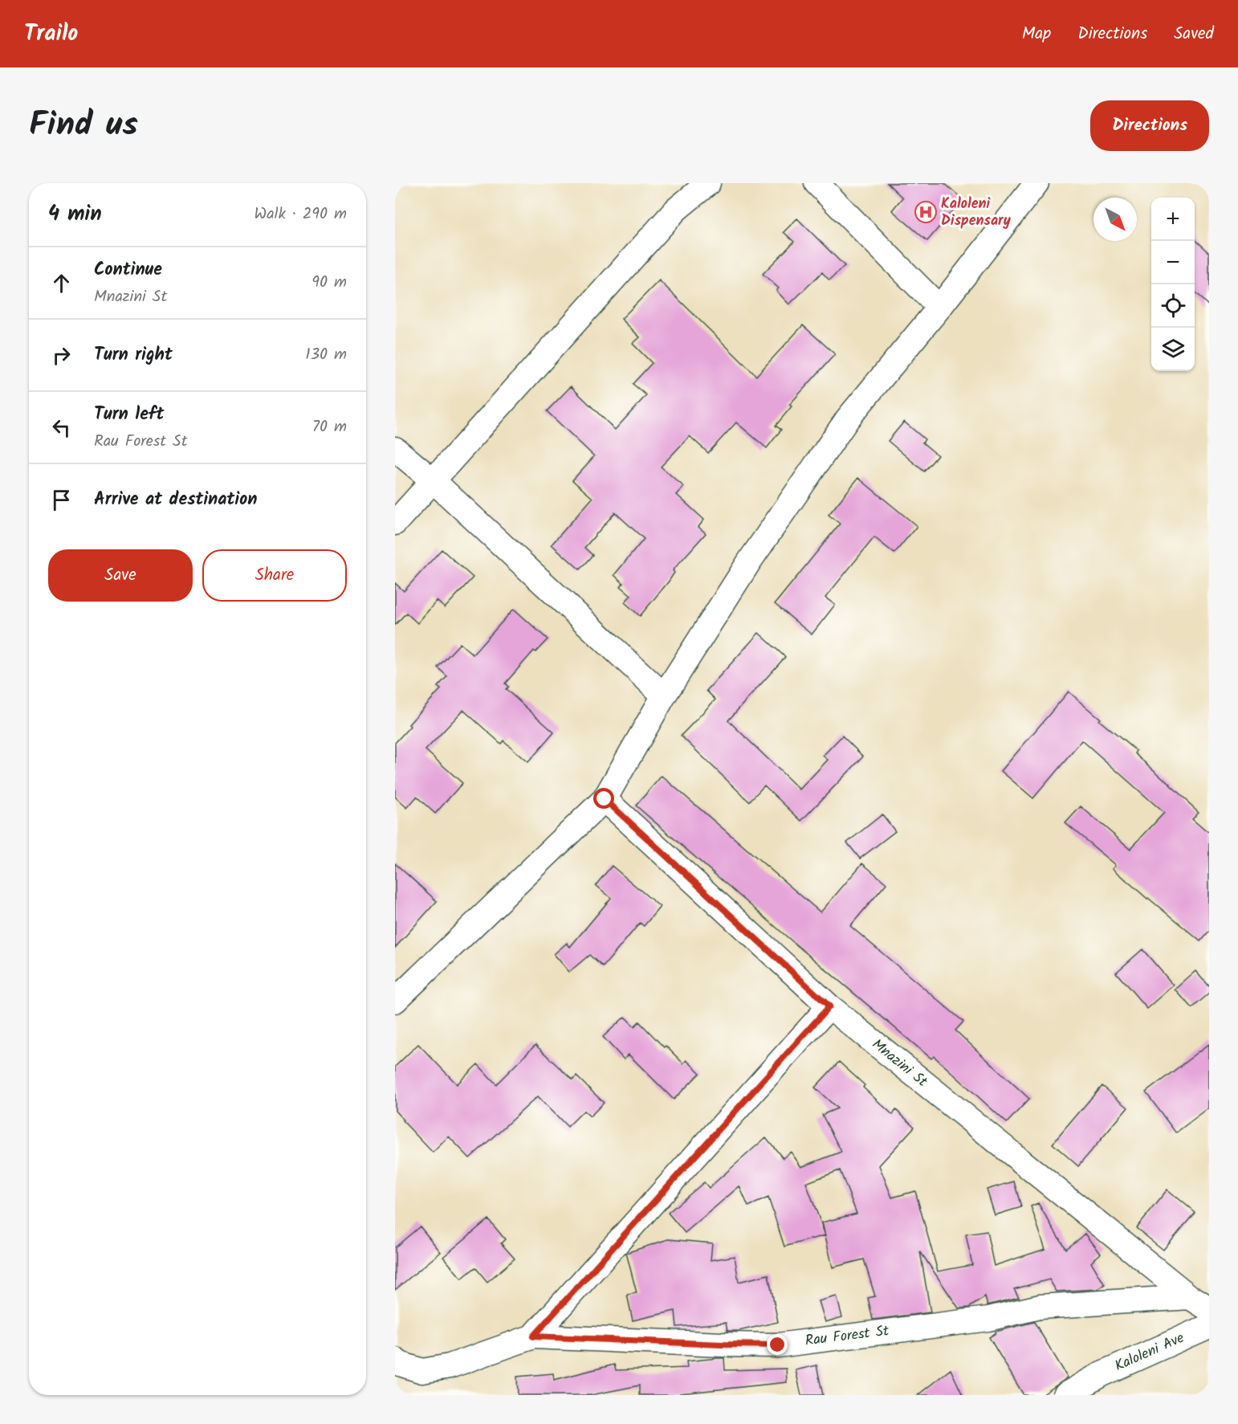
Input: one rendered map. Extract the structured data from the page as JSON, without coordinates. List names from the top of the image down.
{
  "streets": {
    "street": ["Mnazini St", "Rau Forest St", "Kaloleni Ave"]
  },
  "crossings": [
    ["Mnazini St", "Rau Forest St"]
  ],
  "places": {
    "hospital": ["Kaloleni Dispensary"]
  },
  "north": "bottom right",
  "page": {
    "header": "Trailo",
    "nav": ["Map", "Directions", "Saved"],
    "title": "Find us",
    "buttons": [
      "Directions",
      ["Save", "Share"]
    ],
    "heading": ["4 min", "Walk · 290 m"],
    "map_buttons": ["+", "−"],
    "list": [
      ["Continue", "Mnazini St", "90 m"],
      ["Turn right", "130 m"],
      ["Turn left", "Rau Forest St", "70 m"],
      "Arrive at destination"
    ]
  }
}
